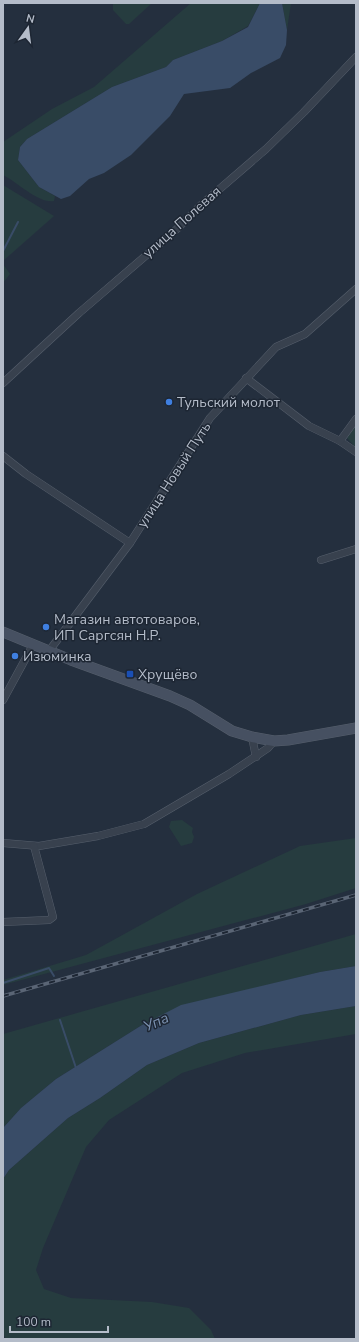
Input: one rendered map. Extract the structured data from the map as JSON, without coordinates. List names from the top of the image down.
{
  "streets": {
    "street": ["улица Полевая", "улица Новый Путь"]
  },
  "water": ["Упа"],
  "places": {
    "other": ["Тульский молот", "Магазин автотоваров, ИП Саргсян Н.Р.", "Изюминка"],
    "transit": ["Хрущёво"]
  },
  "scale_bar": "100 m",
  "north": "top"
}
